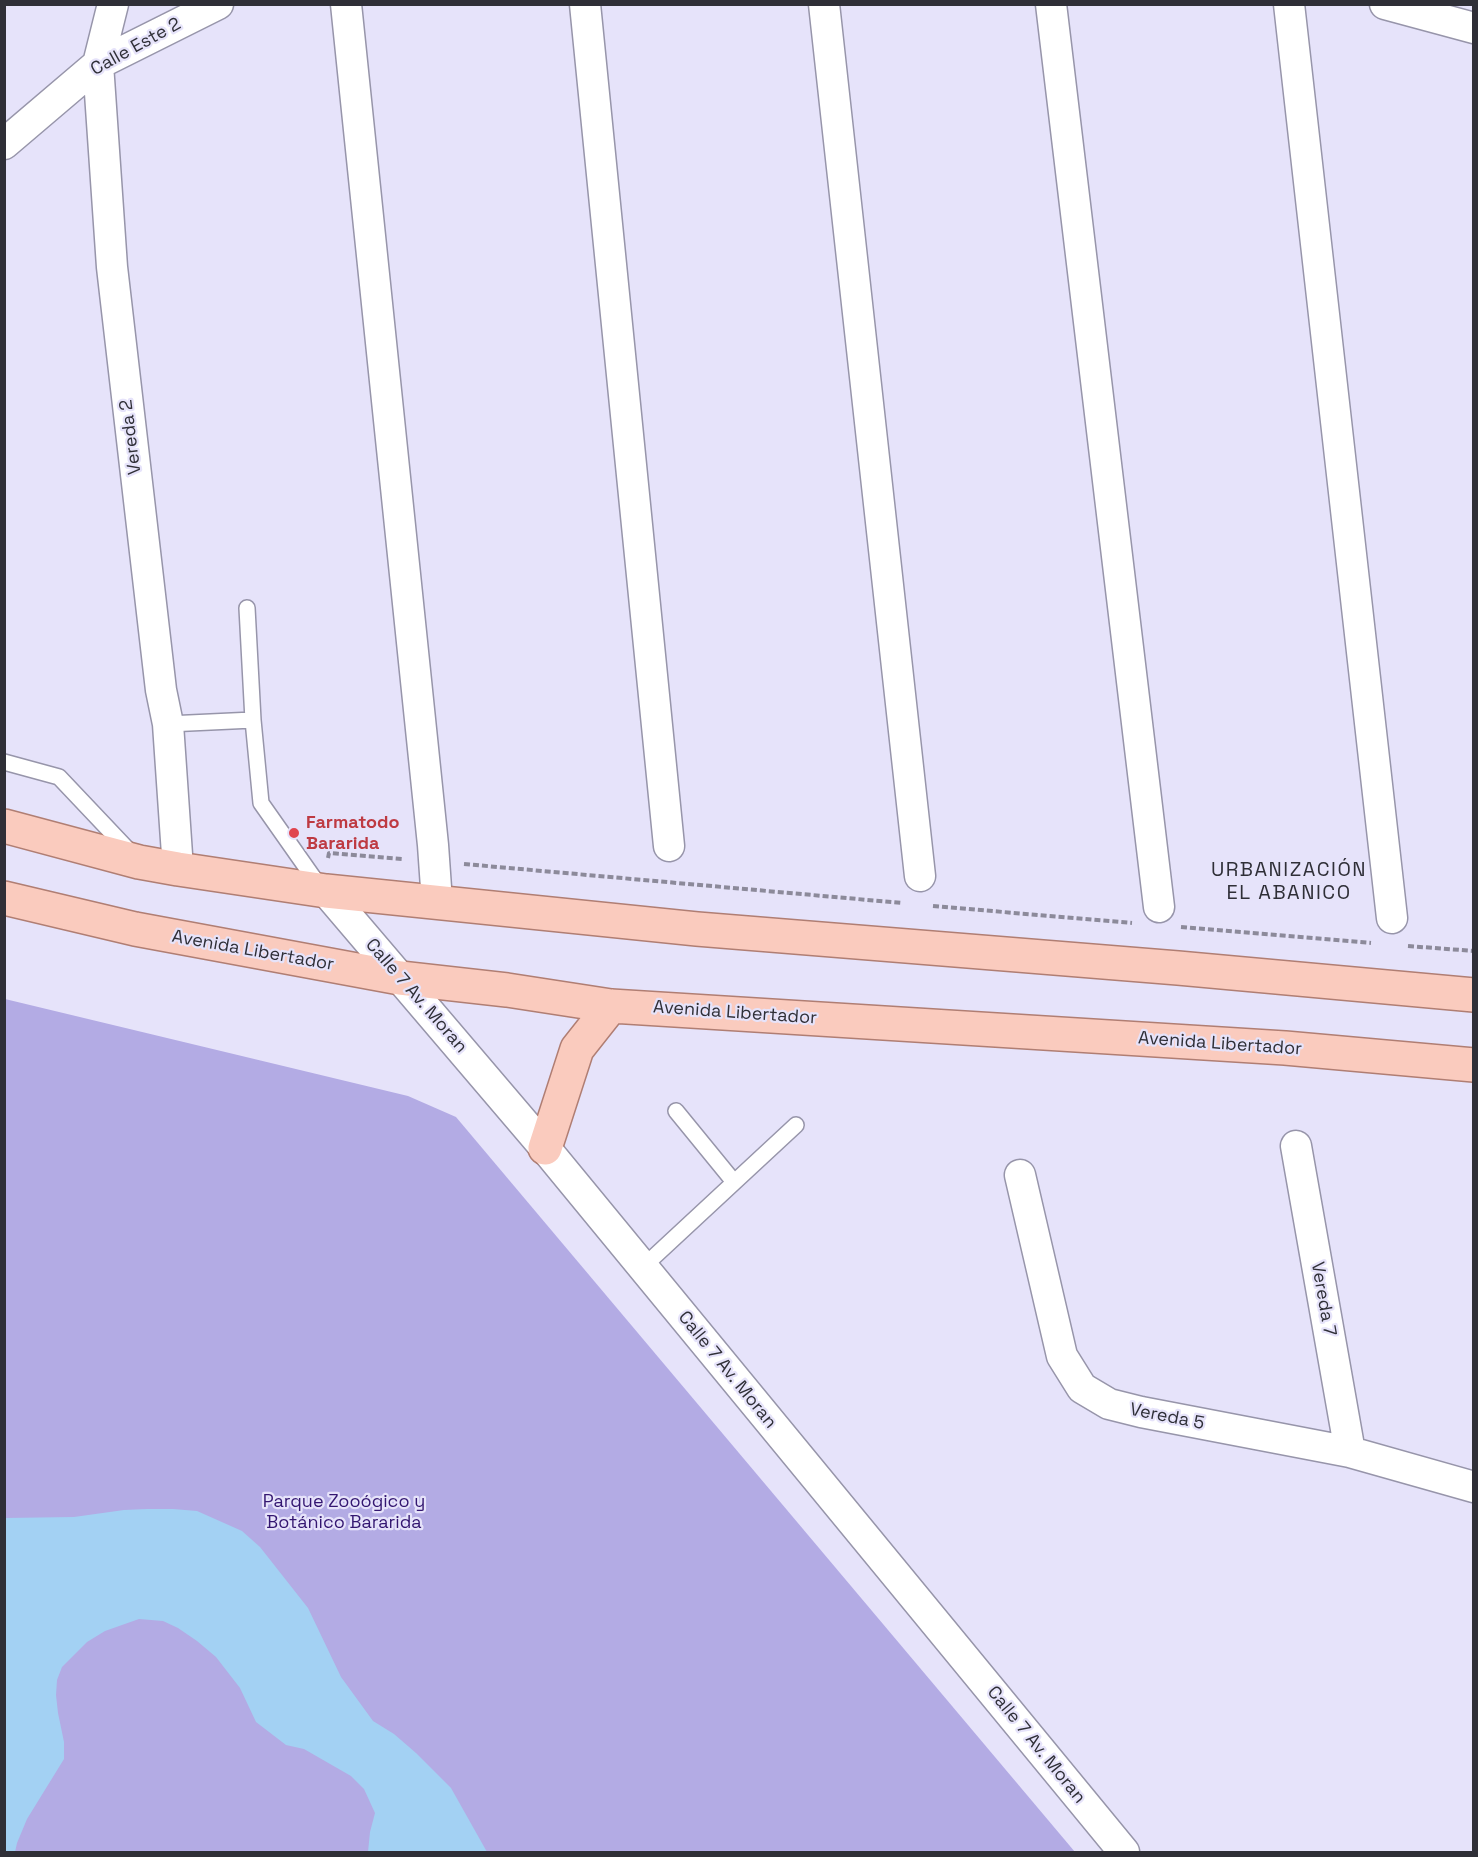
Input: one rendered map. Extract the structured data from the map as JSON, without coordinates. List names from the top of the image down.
{
  "streets": {
    "main road": ["Avenida Libertador"],
    "street": [
      "Calle Este 2",
      "Vereda 2",
      "Calle 7 Av. Moran",
      "Vereda 7",
      "Vereda 5"
    ]
  },
  "crossings": [
    ["Calle Este 2", "Vereda 2"],
    ["Avenida Libertador", "Calle 7 Av. Moran"],
    ["Vereda 7", "Vereda 5"]
  ],
  "districts": ["URBANIZACIÓN EL ABANICO"],
  "parks": ["Parque Zooógico y Botánico Bararida"],
  "places": ["Farmatodo Bararida"]
}
